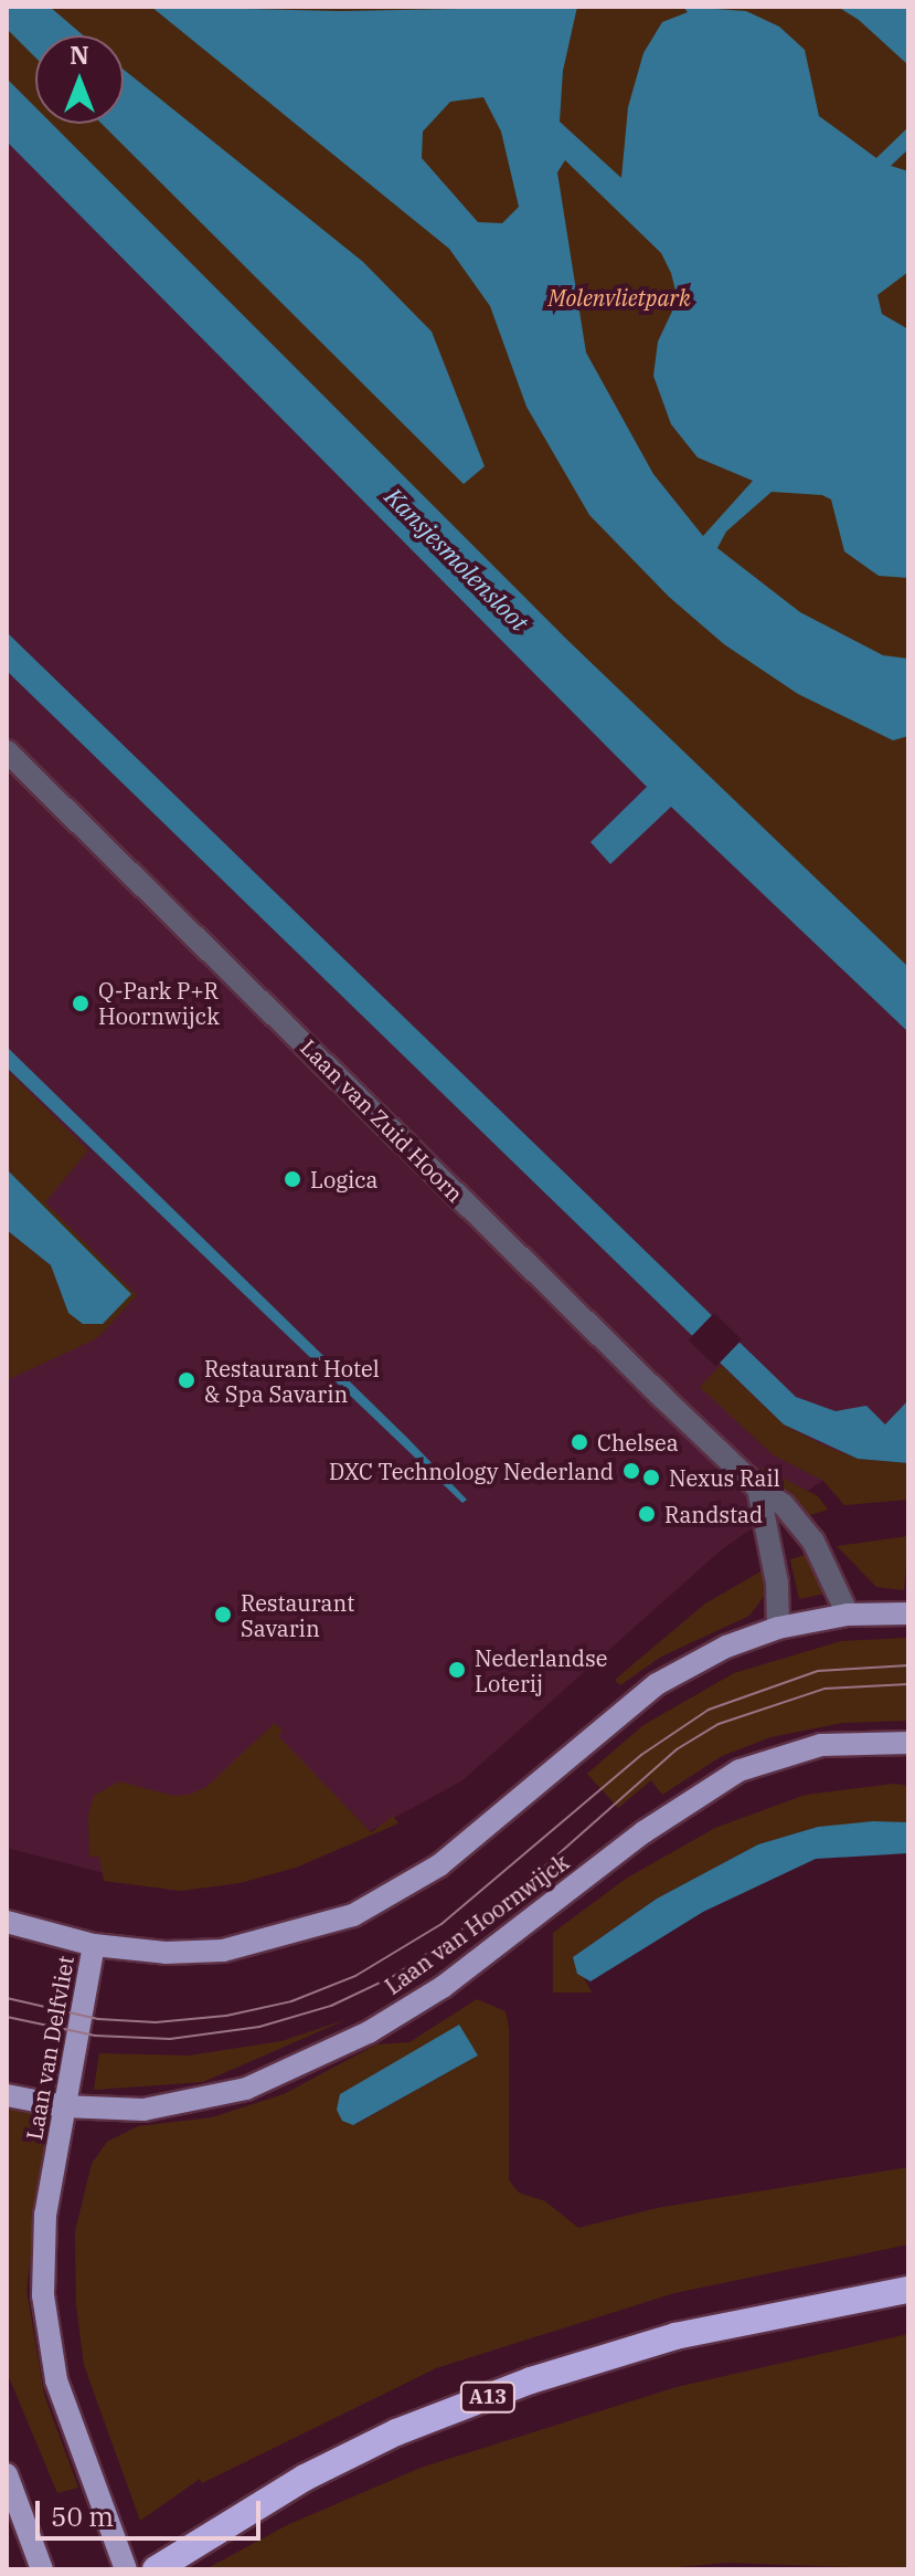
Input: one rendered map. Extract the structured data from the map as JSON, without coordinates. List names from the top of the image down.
{
  "streets": {
    "highway": ["A13"],
    "main road": ["Laan van Hoornwijck", "Laan van Delfvliet"],
    "street": ["Laan van Zuid Hoorn"]
  },
  "crossings": [
    ["Laan van Hoornwijck", "Laan van Delfvliet"]
  ],
  "water": ["Kansjesmolensloot"],
  "parks": ["Molenvlietpark"],
  "places": [
    "Q-Park P+R Hoornwijck",
    "Logica",
    "Restaurant Hotel & Spa Savarin",
    "Chelsea",
    "DXC Technology Nederland",
    "Nexus Rail",
    "Randstad",
    "Restaurant Savarin",
    "Nederlandse Loterij"
  ],
  "scale_bar": "50 m",
  "north": "top"
}
